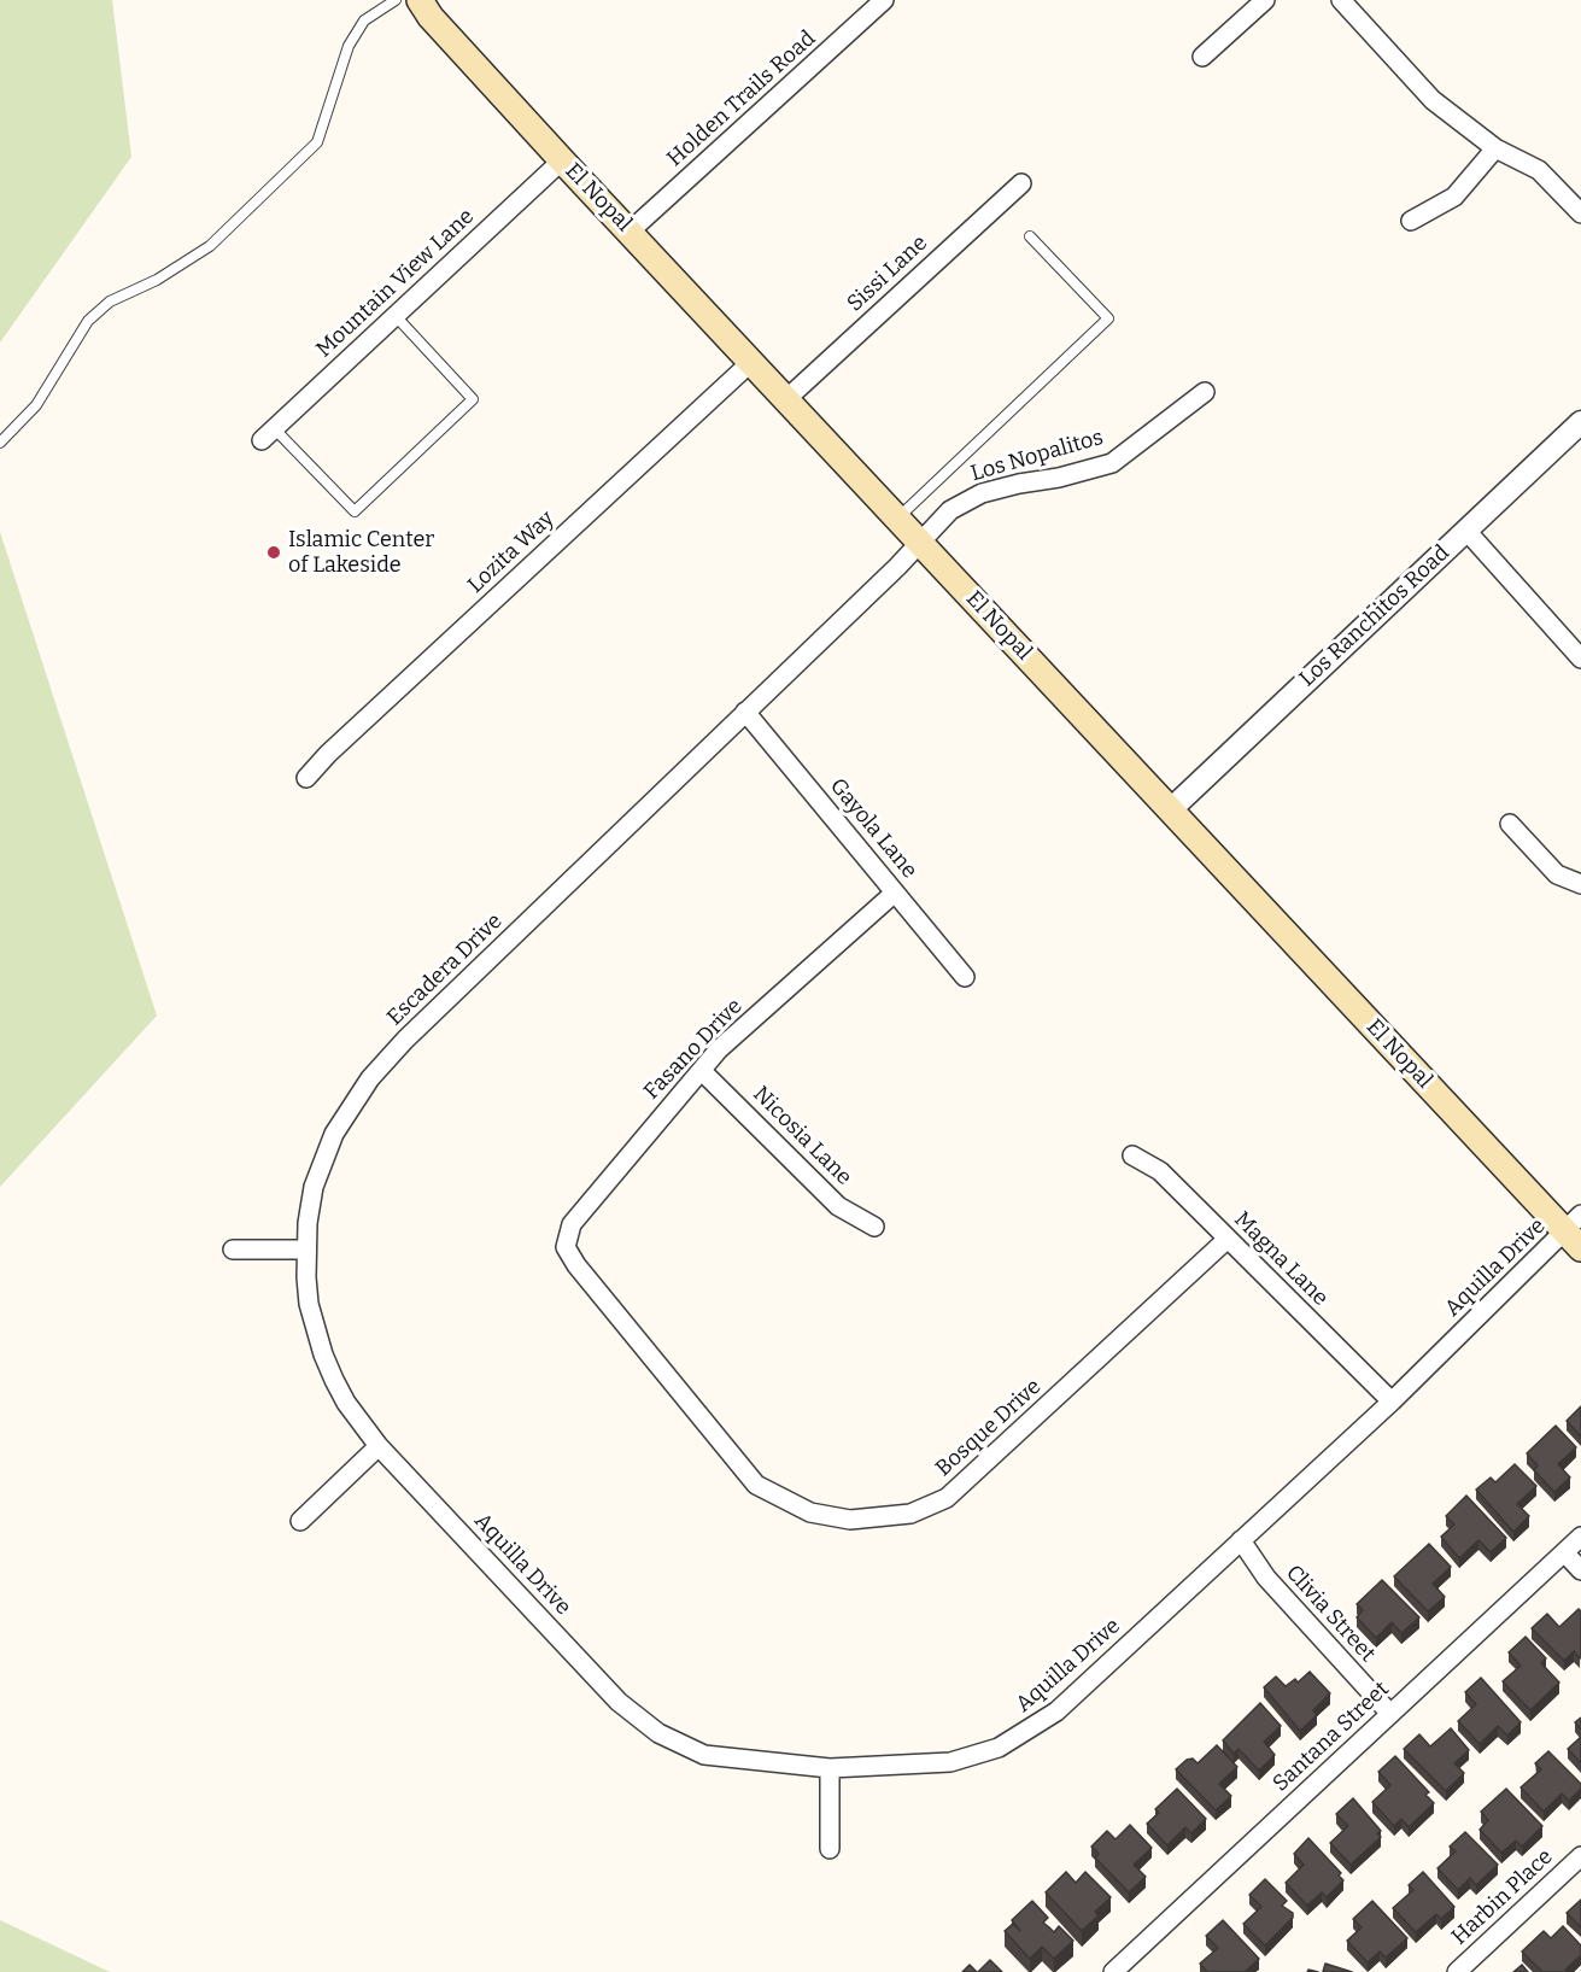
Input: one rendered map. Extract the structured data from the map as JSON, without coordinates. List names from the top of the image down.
{
  "streets": {
    "main road": ["El Nopal"],
    "street": [
      "Holden Trails Road",
      "Sissi Lane",
      "Mountain View Lane",
      "Los Nopalitos",
      "Lozita Way",
      "Los Ranchitos Road",
      "Gayola Lane",
      "Escadera Drive",
      "Fasano Drive",
      "Nicosia Lane",
      "Magna Lane",
      "Aquilla Drive",
      "Bosque Drive",
      "Clivia Street",
      "Santana Street",
      "Harbin Place"
    ]
  },
  "crossings": [
    ["Holden Trails Road", "El Nopal"],
    ["El Nopal", "Sissi Lane"],
    ["El Nopal", "Mountain View Lane"],
    ["El Nopal", "Los Nopalitos"],
    ["El Nopal", "Lozita Way"],
    ["El Nopal", "Los Ranchitos Road"],
    ["El Nopal", "Escadera Drive"],
    ["El Nopal", "Aquilla Drive"],
    ["Los Nopalitos", "Escadera Drive"],
    ["Gayola Lane", "Escadera Drive"],
    ["Gayola Lane", "Fasano Drive"],
    ["Escadera Drive", "Aquilla Drive"],
    ["Fasano Drive", "Nicosia Lane"],
    ["Fasano Drive", "Bosque Drive"],
    ["Magna Lane", "Aquilla Drive"],
    ["Magna Lane", "Bosque Drive"],
    ["Aquilla Drive", "Clivia Street"],
    ["Clivia Street", "Santana Street"]
  ],
  "places": ["Islamic Center of Lakeside"]
}
